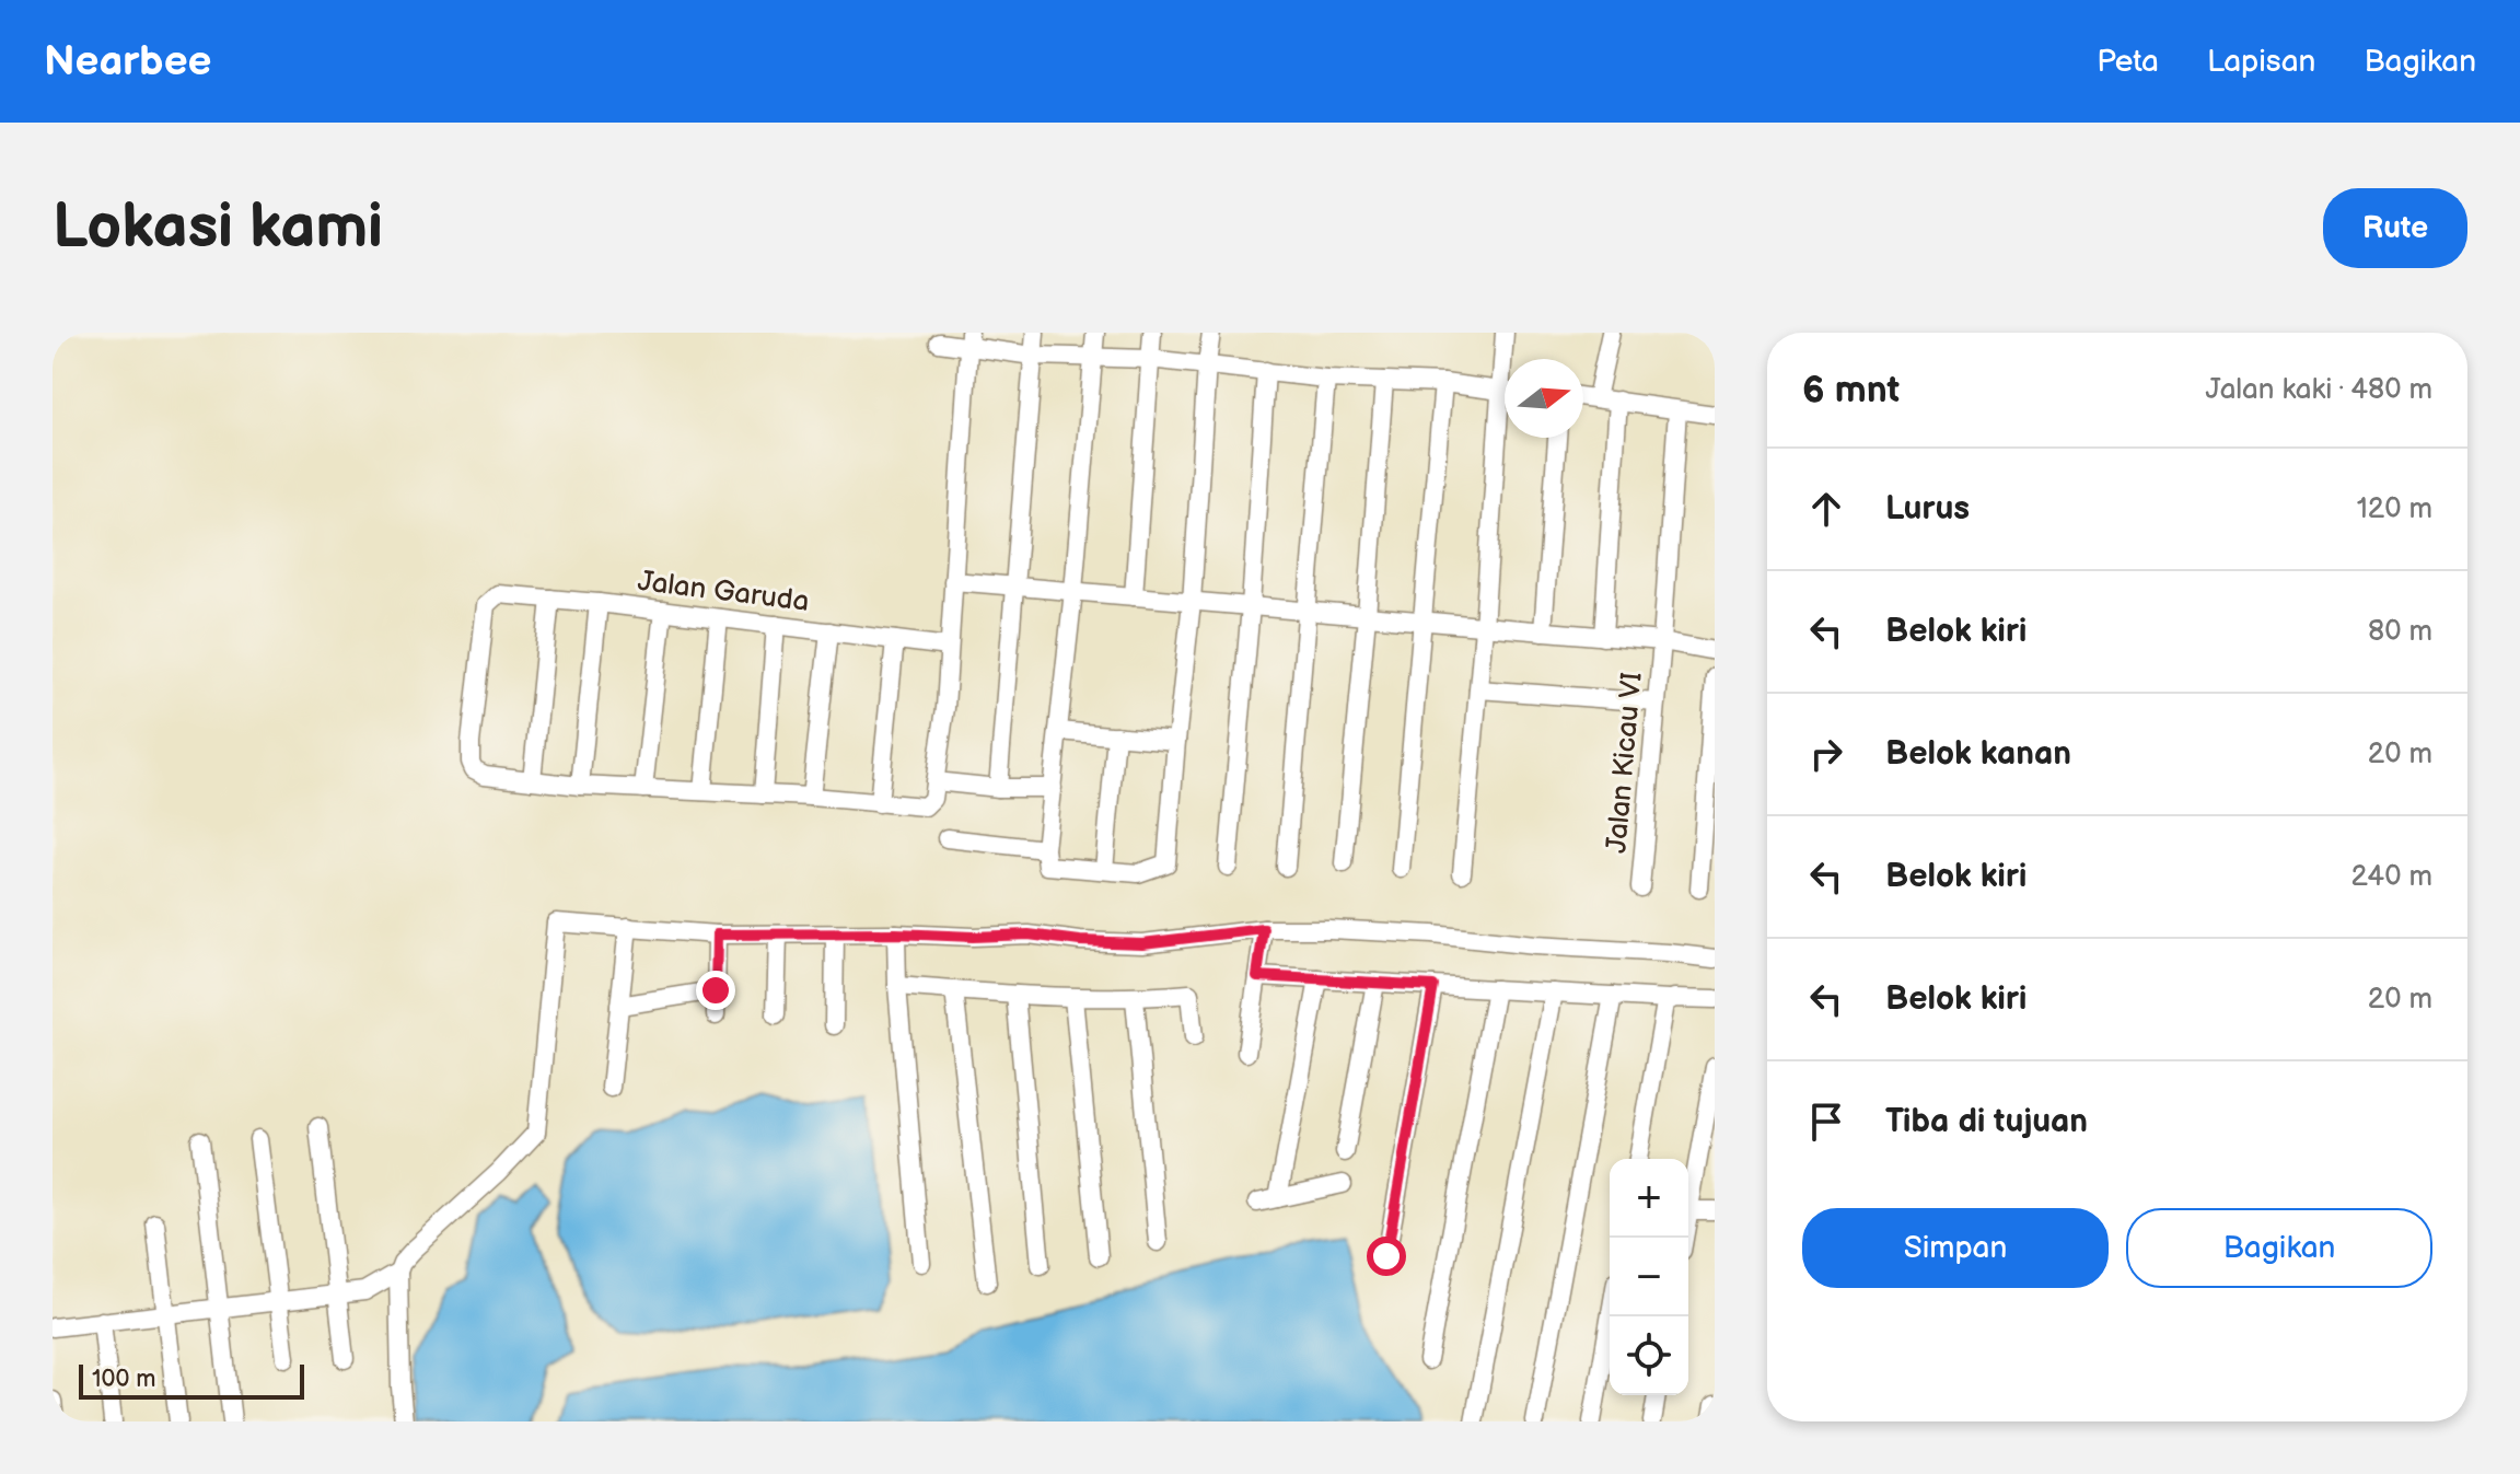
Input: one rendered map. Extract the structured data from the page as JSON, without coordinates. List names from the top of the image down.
{
  "streets": {
    "street": ["Jalan Garuda", "Jalan Kicau VI"]
  },
  "scale_bar": "100 m",
  "north": "right",
  "page": {
    "header": "Nearbee",
    "nav": ["Peta", "Lapisan", "Bagikan"],
    "buttons": [
      "Rute",
      ["Simpan", "Bagikan"]
    ],
    "title": "Lokasi kami",
    "heading": ["6 mnt", "Jalan kaki · 480 m"],
    "list": [
      ["Lurus", "120 m"],
      ["Belok kiri", "80 m"],
      ["Belok kanan", "20 m"],
      ["Belok kiri", "240 m"],
      ["Belok kiri", "20 m"],
      "Tiba di tujuan"
    ],
    "map_buttons": ["+", "−"],
    "scale": "100 m"
  }
}
